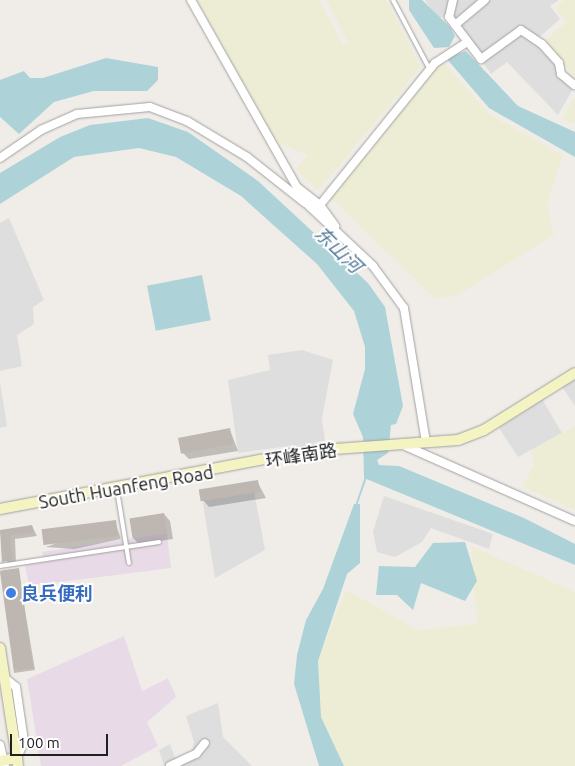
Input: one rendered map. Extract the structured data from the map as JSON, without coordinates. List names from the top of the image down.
{
  "streets": {
    "main road": ["South Huanfeng Road"]
  },
  "water": ["东山河"],
  "places": ["良兵便利"],
  "scale_bar": "100 m"
}
